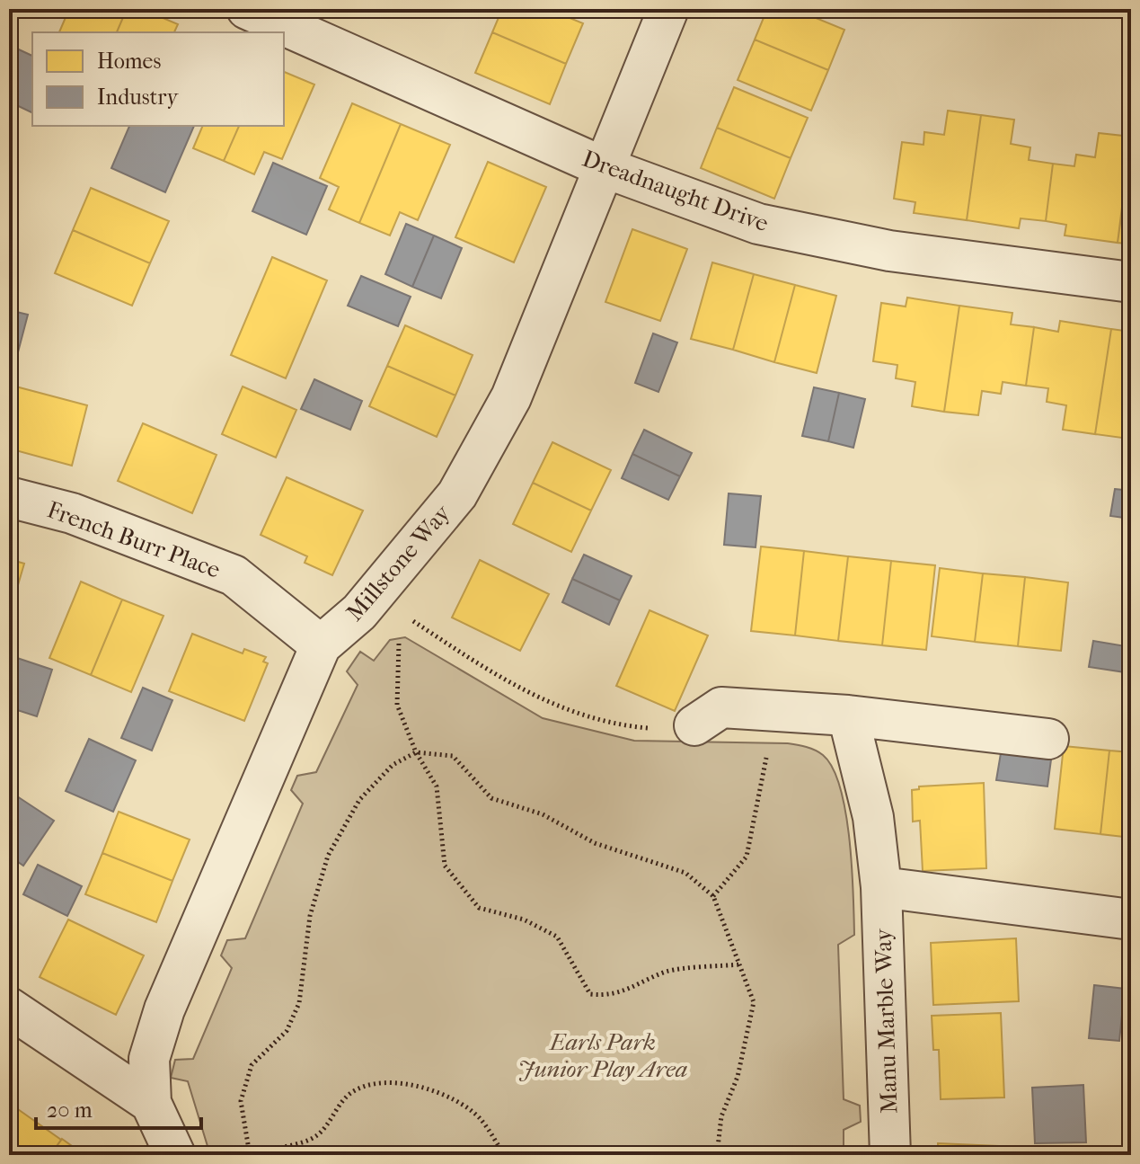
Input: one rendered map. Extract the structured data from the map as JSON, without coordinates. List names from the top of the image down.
{
  "streets": {
    "street": [
      "Dreadnaught Drive",
      "French Burr Place",
      "Millstone Way",
      "Manu Marble Way"
    ]
  },
  "crossings": [
    ["Dreadnaught Drive", "Millstone Way"],
    ["French Burr Place", "Millstone Way"]
  ],
  "parks": ["Earls Park Junior Play Area"],
  "legend": ["Homes", "Industry"],
  "scale_bar": "20 m"
}
